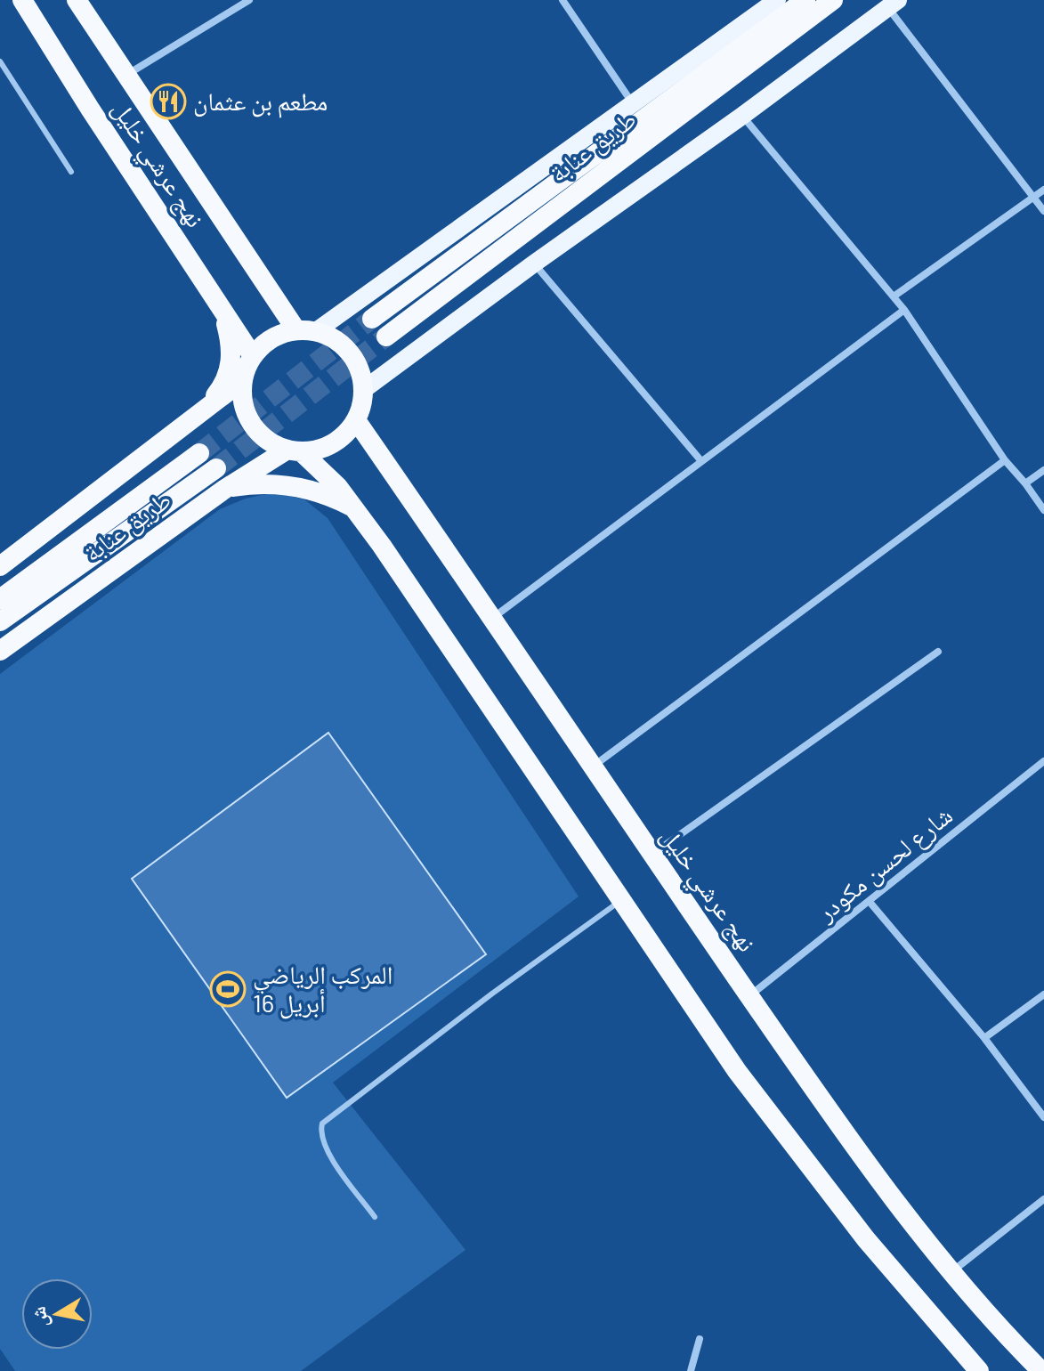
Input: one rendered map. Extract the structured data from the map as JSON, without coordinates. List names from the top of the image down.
{
  "streets": {
    "highway": ["طريق عنابة", "نهج عرشي خليل"],
    "street": ["شارع لحسن مكودر"]
  },
  "crossings": [
    ["طريق عنابة", "نهج عرشي خليل"],
    ["نهج عرشي خليل", "شارع لحسن مكودر"]
  ],
  "places": {
    "restaurant": ["مطعم بن عثمان"],
    "sports": ["المركب الرياضي 16 أبريل"]
  },
  "north": "left"
}
